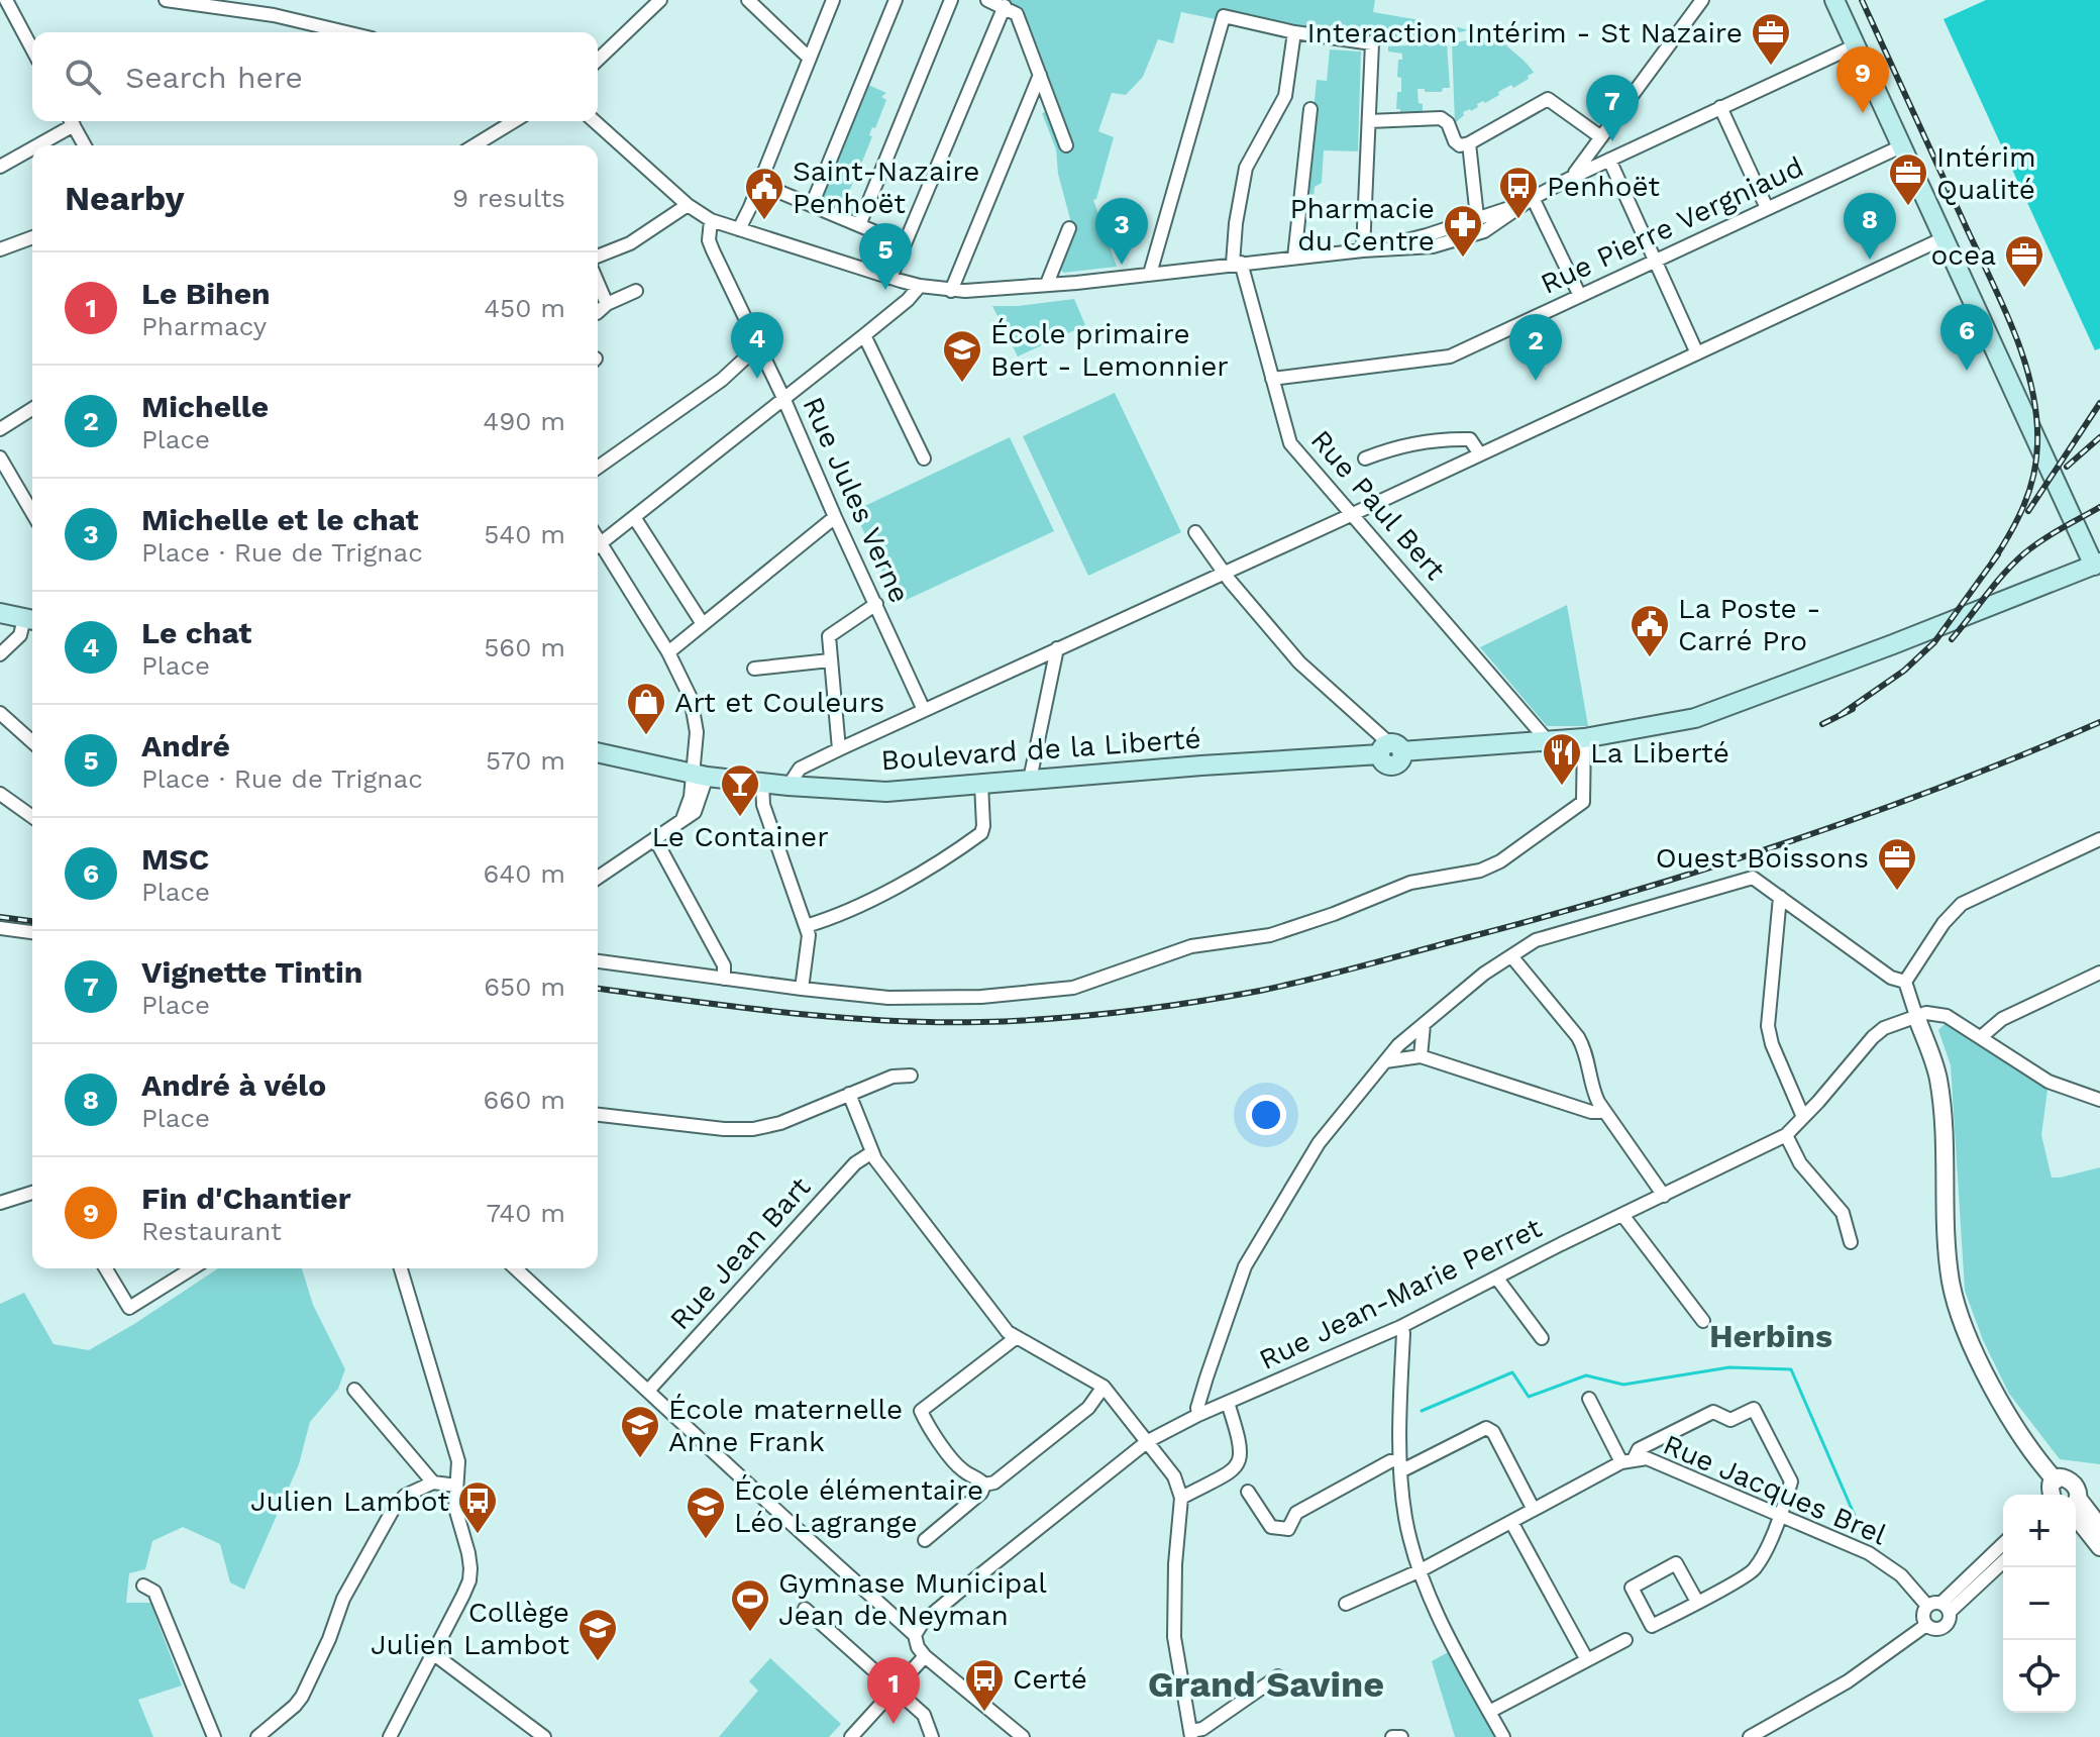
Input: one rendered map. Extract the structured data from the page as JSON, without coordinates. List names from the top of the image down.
{
  "streets": {
    "main road": ["Boulevard de la Liberté"],
    "street": [
      "Rue Pierre Vergniaud",
      "Rue Jules Verne",
      "Rue Paul Bert",
      "Rue Jean Bart",
      "Rue Jean-Marie Perret",
      "Rue Jacques Brel"
    ]
  },
  "crossings": [
    ["Rue Pierre Vergniaud", "Rue Paul Bert"],
    ["Rue Paul Bert", "Boulevard de la Liberté"]
  ],
  "districts": ["Herbins", "Grand Savine"],
  "places": {
    "office": [
      "Interaction Intérim - St Nazaire",
      "Intérim Qualité",
      "ocea",
      "Ouest Boissons"
    ],
    "bus stop": ["Penhoët", "Julien Lambot", "Certé"],
    "public building": ["Saint-Nazaire Penhoët", "La Poste - Carré Pro"],
    "pharmacy": ["Pharmacie du Centre"],
    "school or university": [
      "École primaire Bert - Lemonnier",
      "École maternelle Anne Frank",
      "École élémentaire Léo Lagrange",
      "Collège Julien Lambot"
    ],
    "shop": ["Art et Couleurs"],
    "restaurant": ["La Liberté"],
    "bar": ["Le Container"],
    "sports": ["Gymnase Municipal Jean de Neyman"]
  },
  "page": {
    "search": "Search here",
    "pins": [
      "9",
      "7",
      "8",
      "3",
      "5",
      "6",
      "4",
      "2",
      "1"
    ],
    "heading": ["Nearby", "9 results"],
    "list": [
      {
        "mark": "1",
        "name": "Le Bihen",
        "note": "Pharmacy",
        "value": "450 m"
      },
      {
        "mark": "2",
        "name": "Michelle",
        "note": "Place",
        "value": "490 m"
      },
      {
        "mark": "3",
        "name": "Michelle et le chat",
        "note": "Place · Rue de Trignac",
        "value": "540 m"
      },
      {
        "mark": "4",
        "name": "Le chat",
        "note": "Place",
        "value": "560 m"
      },
      {
        "mark": "5",
        "name": "André",
        "note": "Place · Rue de Trignac",
        "value": "570 m"
      },
      {
        "mark": "6",
        "name": "MSC",
        "note": "Place",
        "value": "640 m"
      },
      {
        "mark": "7",
        "name": "Vignette Tintin",
        "note": "Place",
        "value": "650 m"
      },
      {
        "mark": "8",
        "name": "André à vélo",
        "note": "Place",
        "value": "660 m"
      },
      {
        "mark": "9",
        "name": "Fin d'Chantier",
        "note": "Restaurant",
        "value": "740 m"
      }
    ],
    "map_buttons": ["+", "−"]
  }
}
